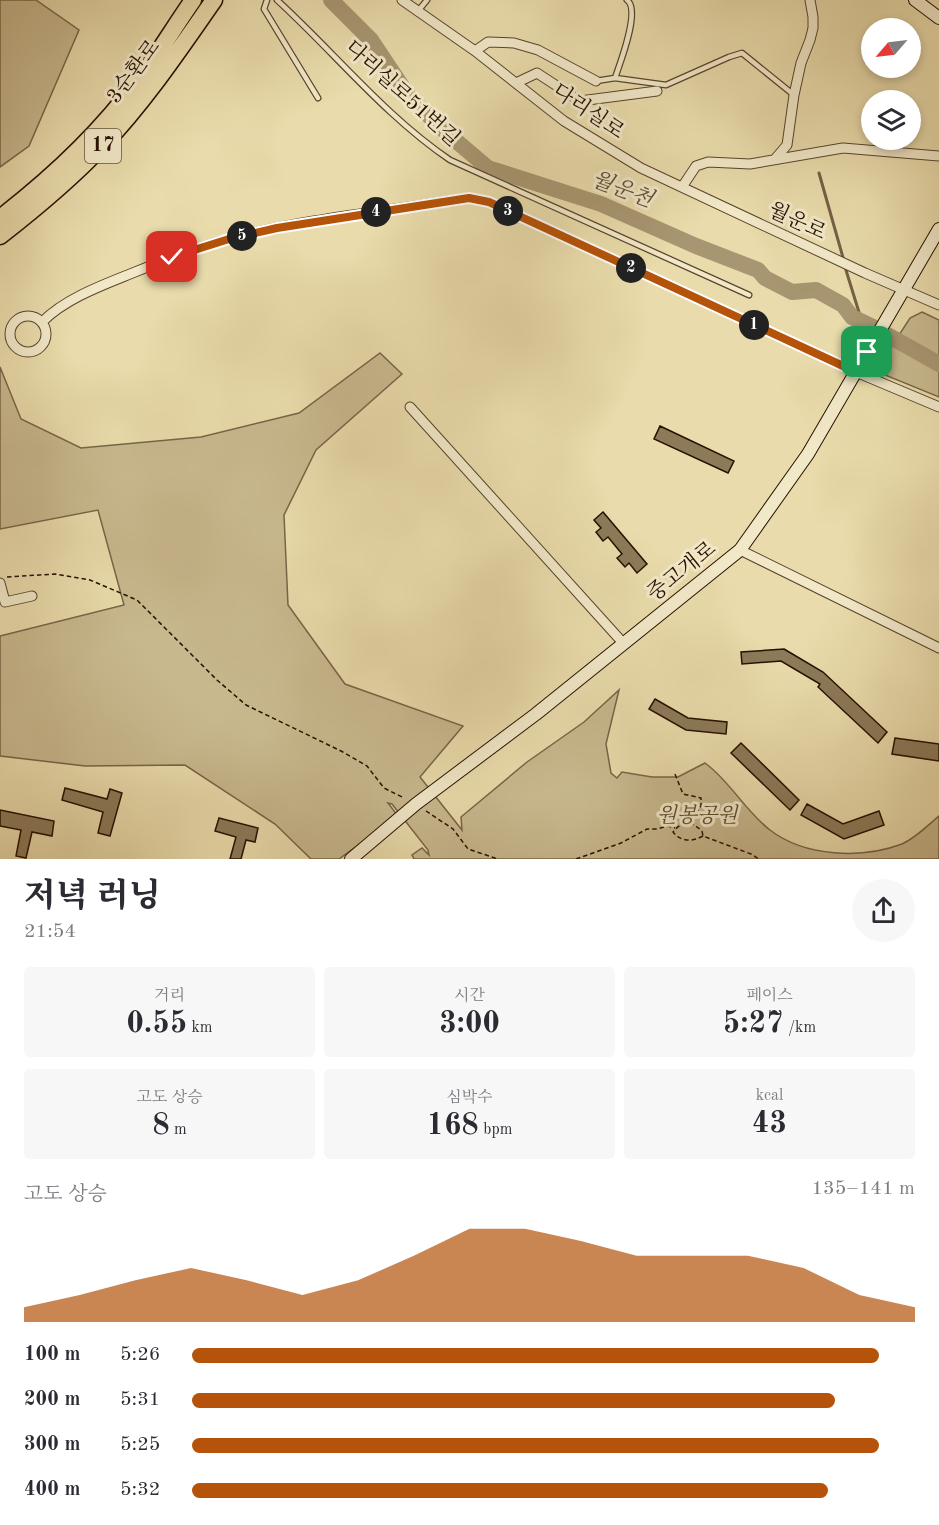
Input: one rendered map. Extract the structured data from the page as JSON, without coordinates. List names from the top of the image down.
{
  "streets": {
    "highway": ["3순환로", "17"],
    "street": ["다리실로", "월운로", "중고개로"],
    "lane": ["다리실로51번길"]
  },
  "crossings": [
    ["다리실로", "월운로"],
    ["월운로", "중고개로"]
  ],
  "water": ["월운천"],
  "parks": ["원봉공원"],
  "north": "bottom left",
  "page": {
    "pins": [
      "3",
      "4",
      "5",
      "2",
      "1"
    ],
    "heading": ["저녁 러닝", "21:54"],
    "stats": [
      ["거리", "0.55 km"],
      ["시간", "3:00"],
      ["페이스", "5:27 /km"],
      ["고도 상승", "8 m"],
      ["심박수", "168 bpm"],
      ["kcal", "43"]
    ],
    "chart": ["고도 상승", "135–141 m"],
    "list": [
      {
        "name": "100 m",
        "note": "5:26"
      },
      {
        "name": "200 m",
        "note": "5:31"
      },
      {
        "name": "300 m",
        "note": "5:25"
      },
      {
        "name": "400 m",
        "note": "5:32"
      }
    ]
  }
}
